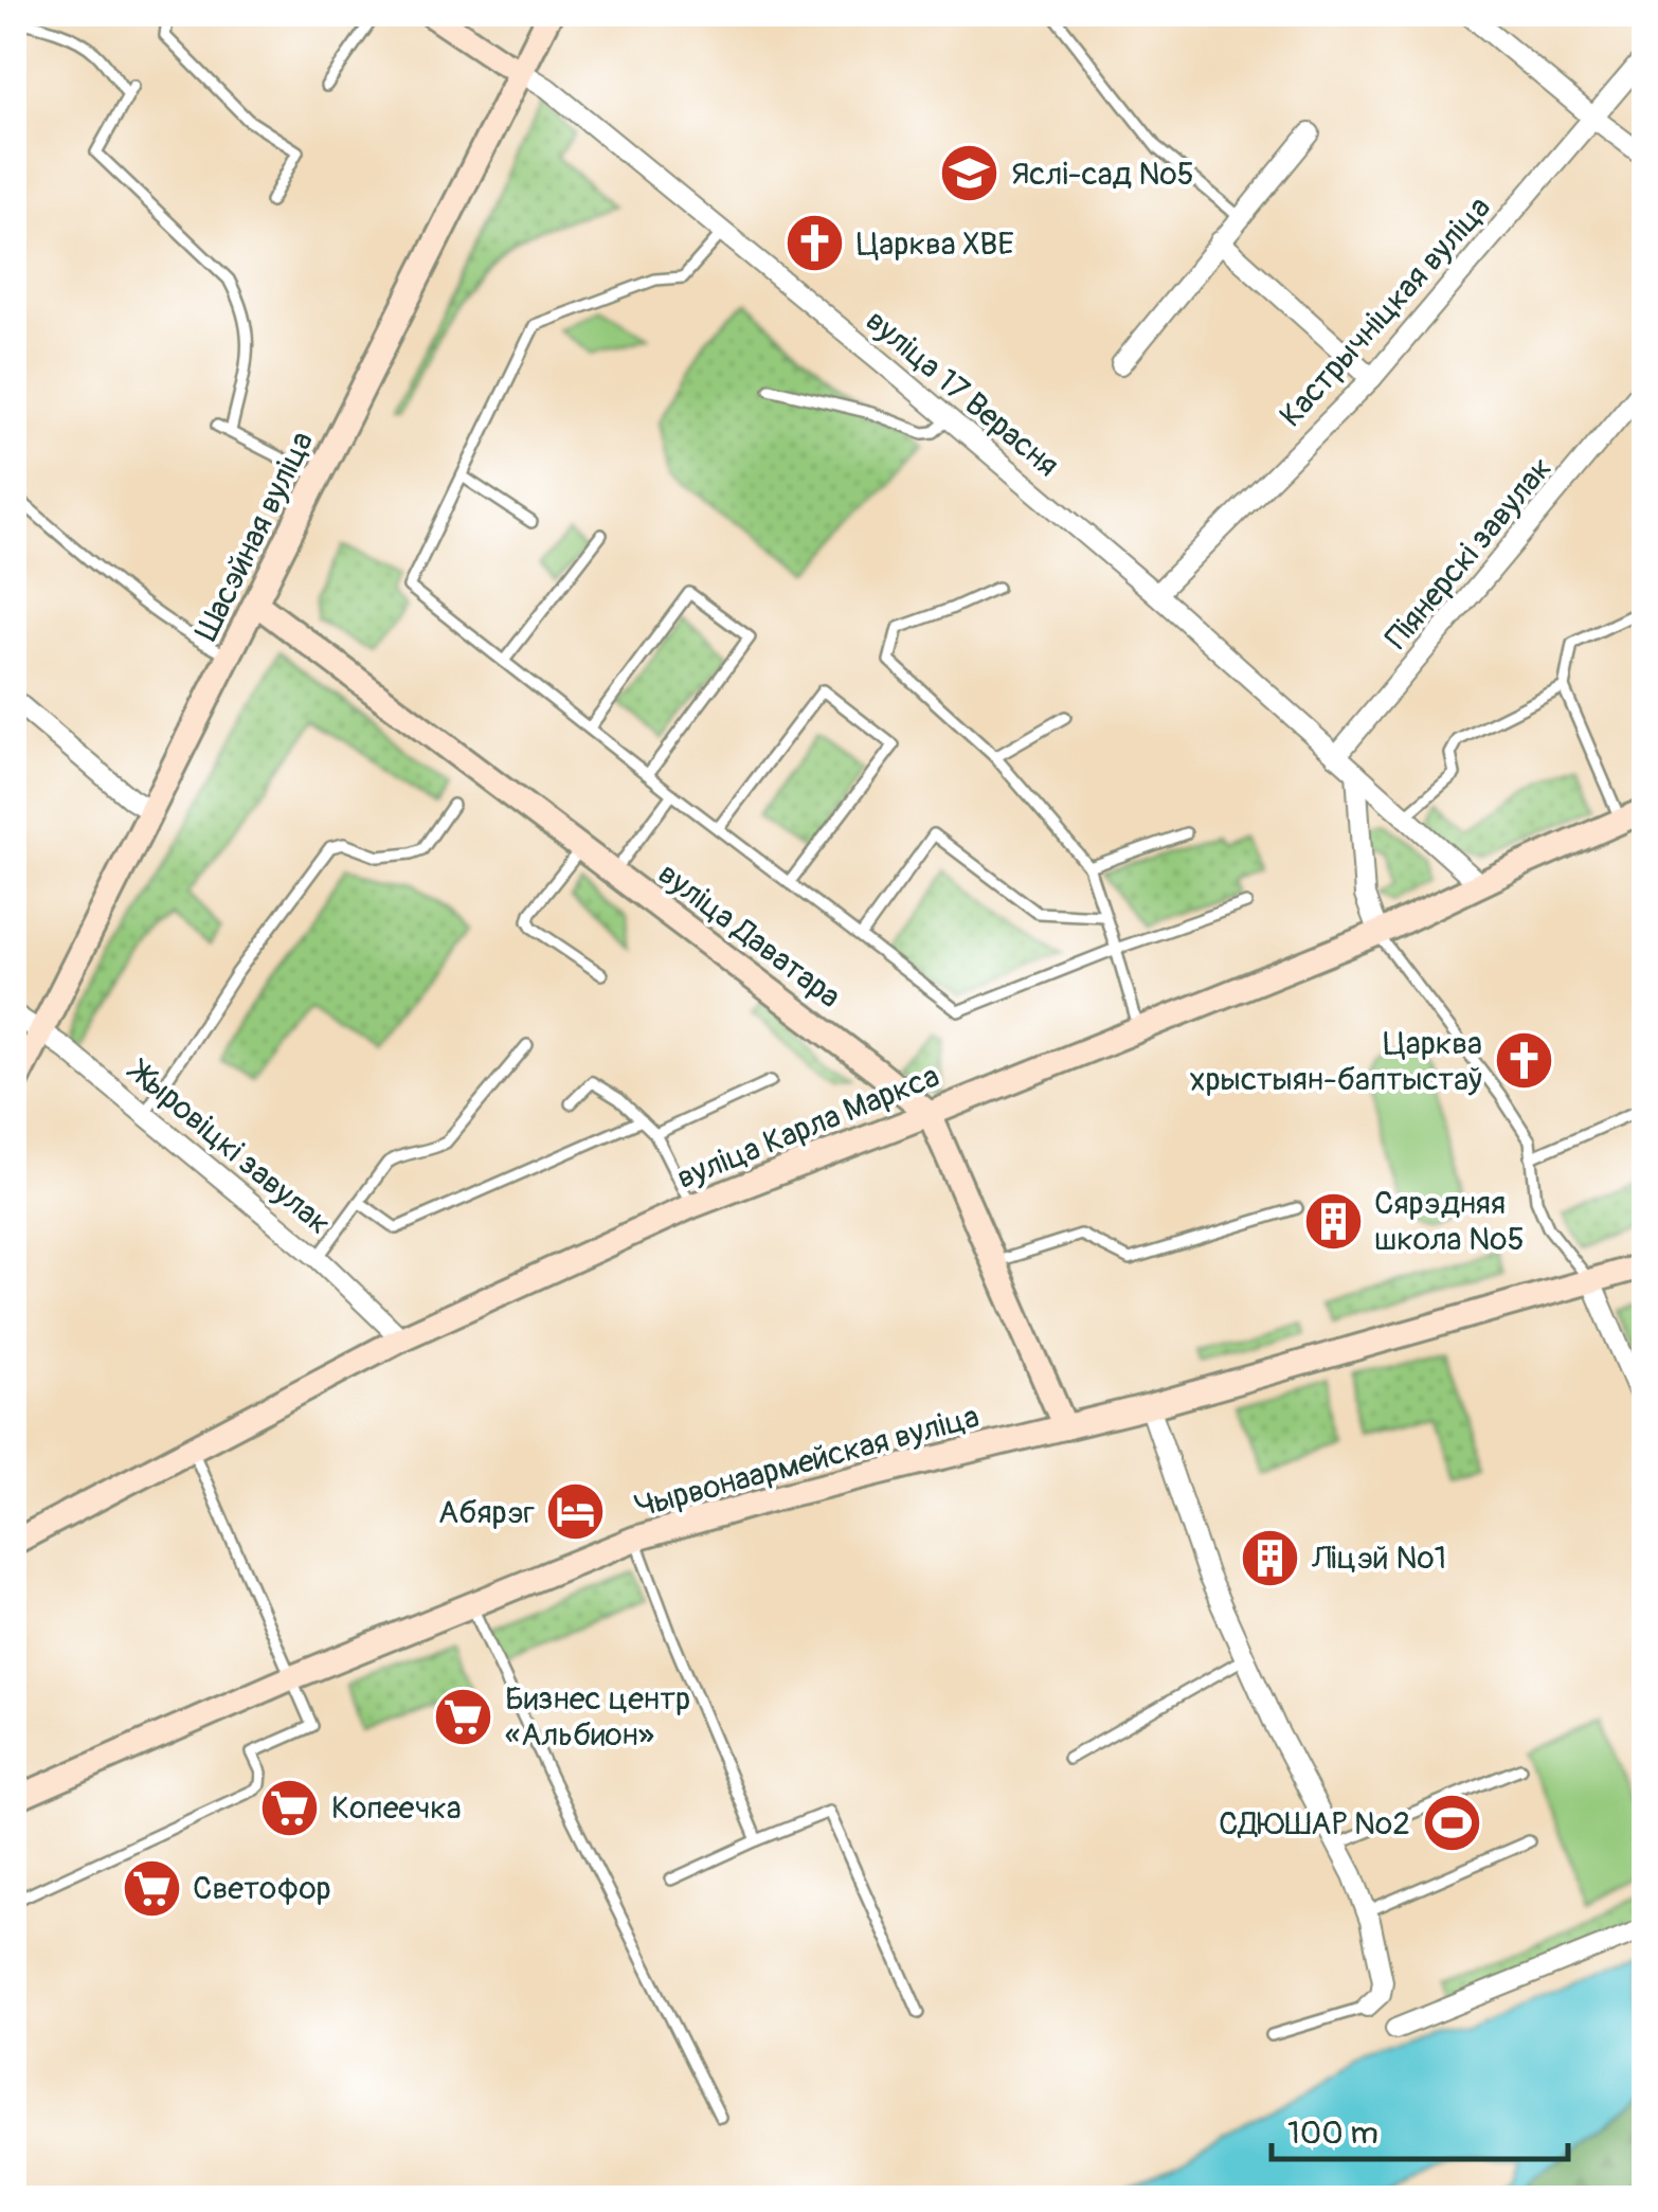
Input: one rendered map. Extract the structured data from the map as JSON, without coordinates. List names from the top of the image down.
{
  "streets": {
    "main road": [
      "Шасэйная вуліца",
      "вуліца Даватара",
      "вуліца Карла Маркса",
      "Чырвонаармейская вуліца"
    ],
    "street": [
      "Кастрычніцкая вуліца",
      "вуліца 17 Верасня",
      "Піянерскі завулак",
      "Жыровіцкі завулак"
    ]
  },
  "crossings": [
    ["Кастрычніцкая вуліца", "вуліца 17 Верасня"],
    ["вуліца 17 Верасня", "Шасэйная вуліца"],
    ["вуліца 17 Верасня", "Піянерскі завулак"],
    ["вуліца 17 Верасня", "вуліца Карла Маркса"],
    ["Шасэйная вуліца", "вуліца Даватара"],
    ["Шасэйная вуліца", "Жыровіцкі завулак"],
    ["вуліца Даватара", "вуліца Карла Маркса"],
    ["вуліца Даватара", "Чырвонаармейская вуліца"],
    ["вуліца Карла Маркса", "Жыровіцкі завулак"]
  ],
  "places": {
    "school or university": ["Яслі-сад №5"],
    "church": ["Царква ХВЕ", "Царква хрыстыян-баптыстаў"],
    "building": ["Сярэдняя школа №5", "Ліцэй №1"],
    "hotel": ["Абярэг"],
    "supermarket": ["Бизнес центр «Альбион»", "Копеечка", "Светофор"],
    "sports": ["СДЮШАР №2"]
  },
  "scale_bar": "100 m"
}
